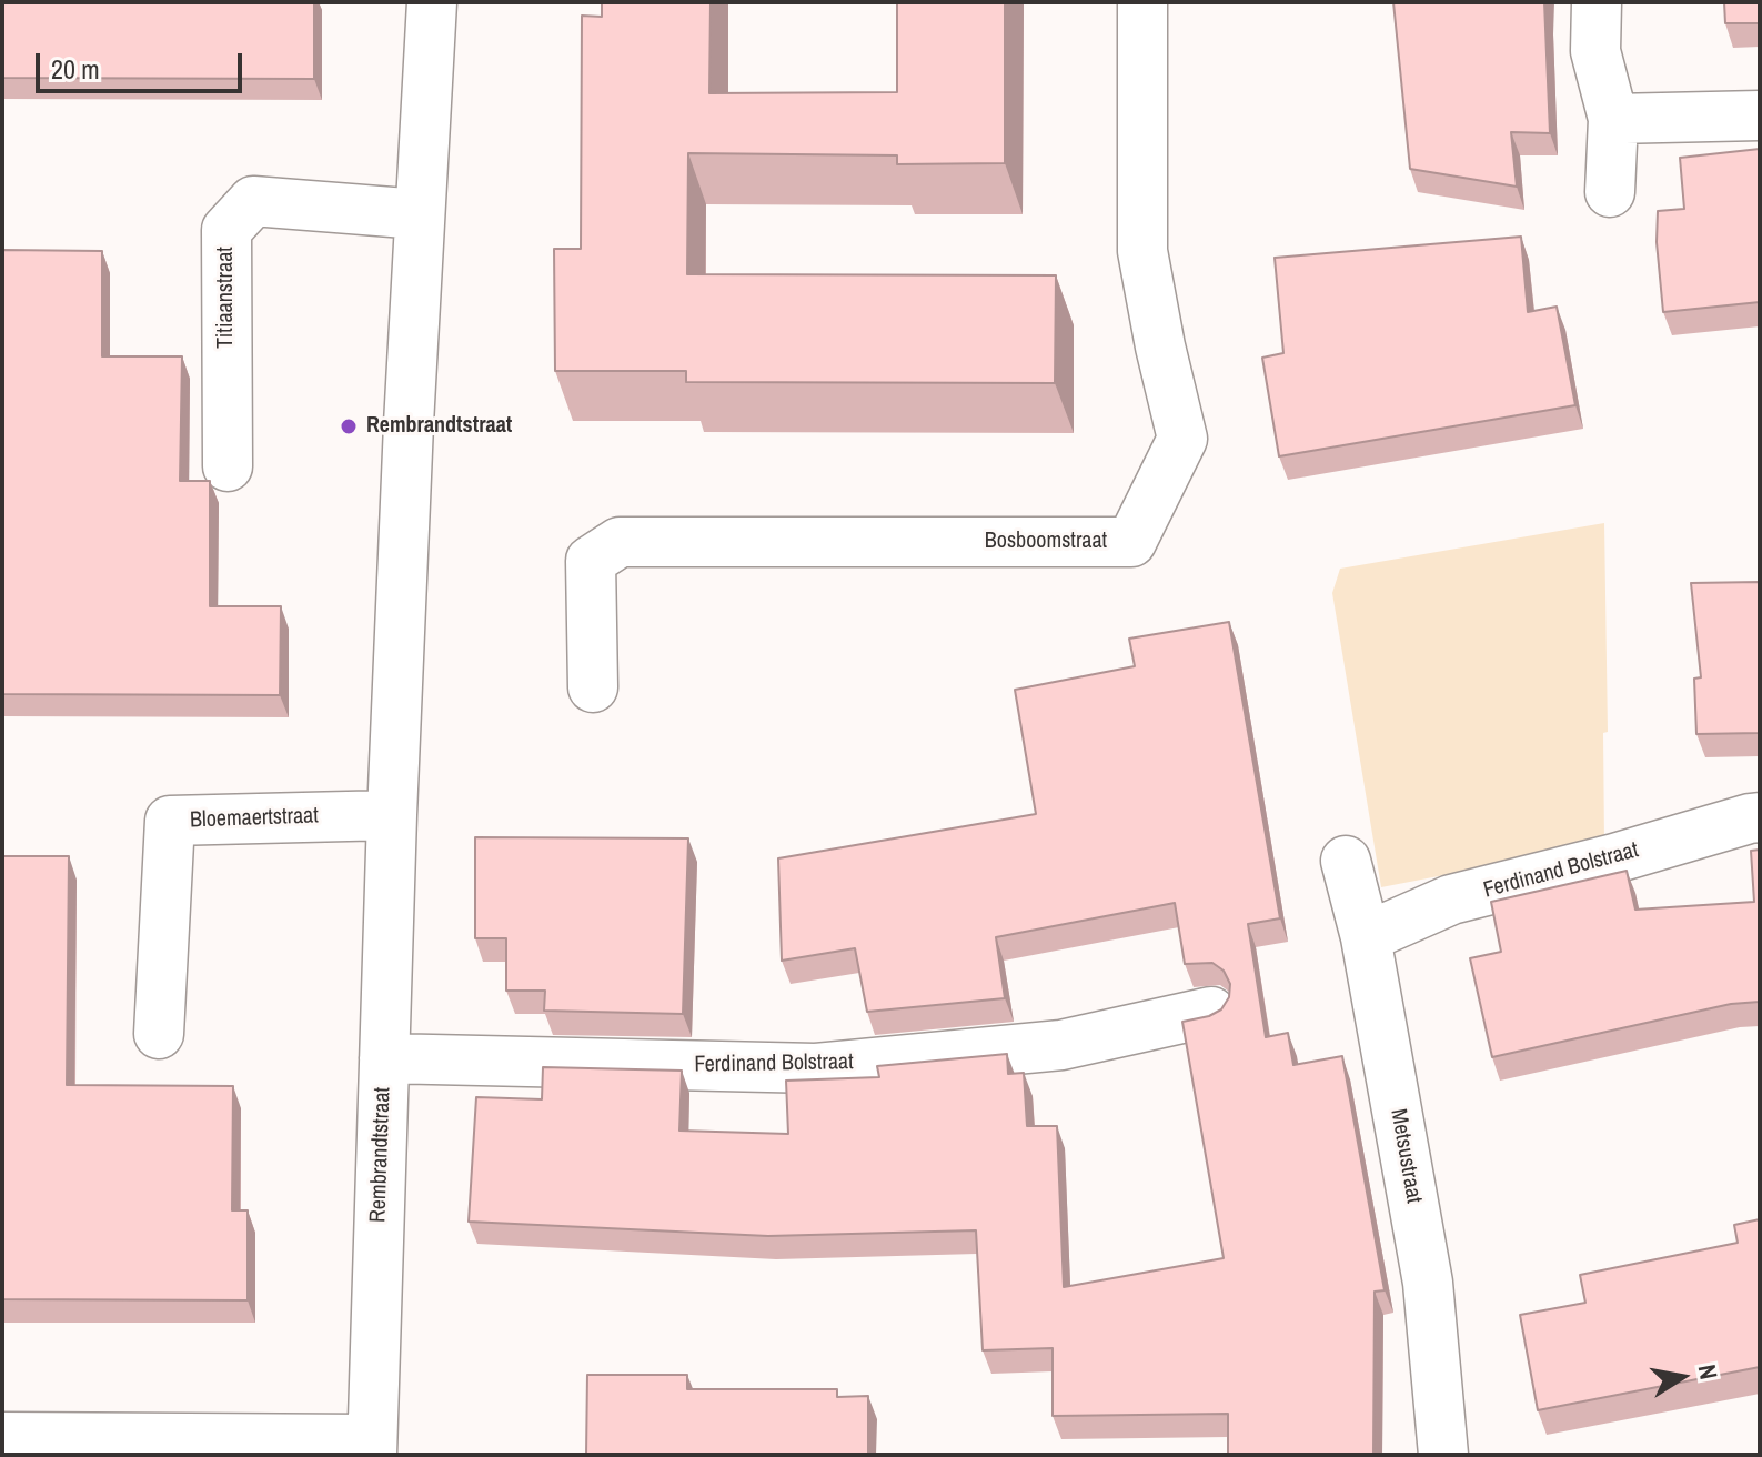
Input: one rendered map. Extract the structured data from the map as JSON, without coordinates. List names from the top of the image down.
{
  "streets": {
    "street": [
      "Titiaanstraat",
      "Bosboomstraat",
      "Bloemaertstraat",
      "Ferdinand Bolstraat",
      "Rembrandtstraat",
      "Metsustraat"
    ]
  },
  "crossings": [
    ["Titiaanstraat", "Rembrandtstraat"],
    ["Bloemaertstraat", "Rembrandtstraat"],
    ["Ferdinand Bolstraat", "Rembrandtstraat"],
    ["Ferdinand Bolstraat", "Metsustraat"]
  ],
  "places": ["Rembrandtstraat"],
  "scale_bar": "20 m",
  "north": "right"
}
